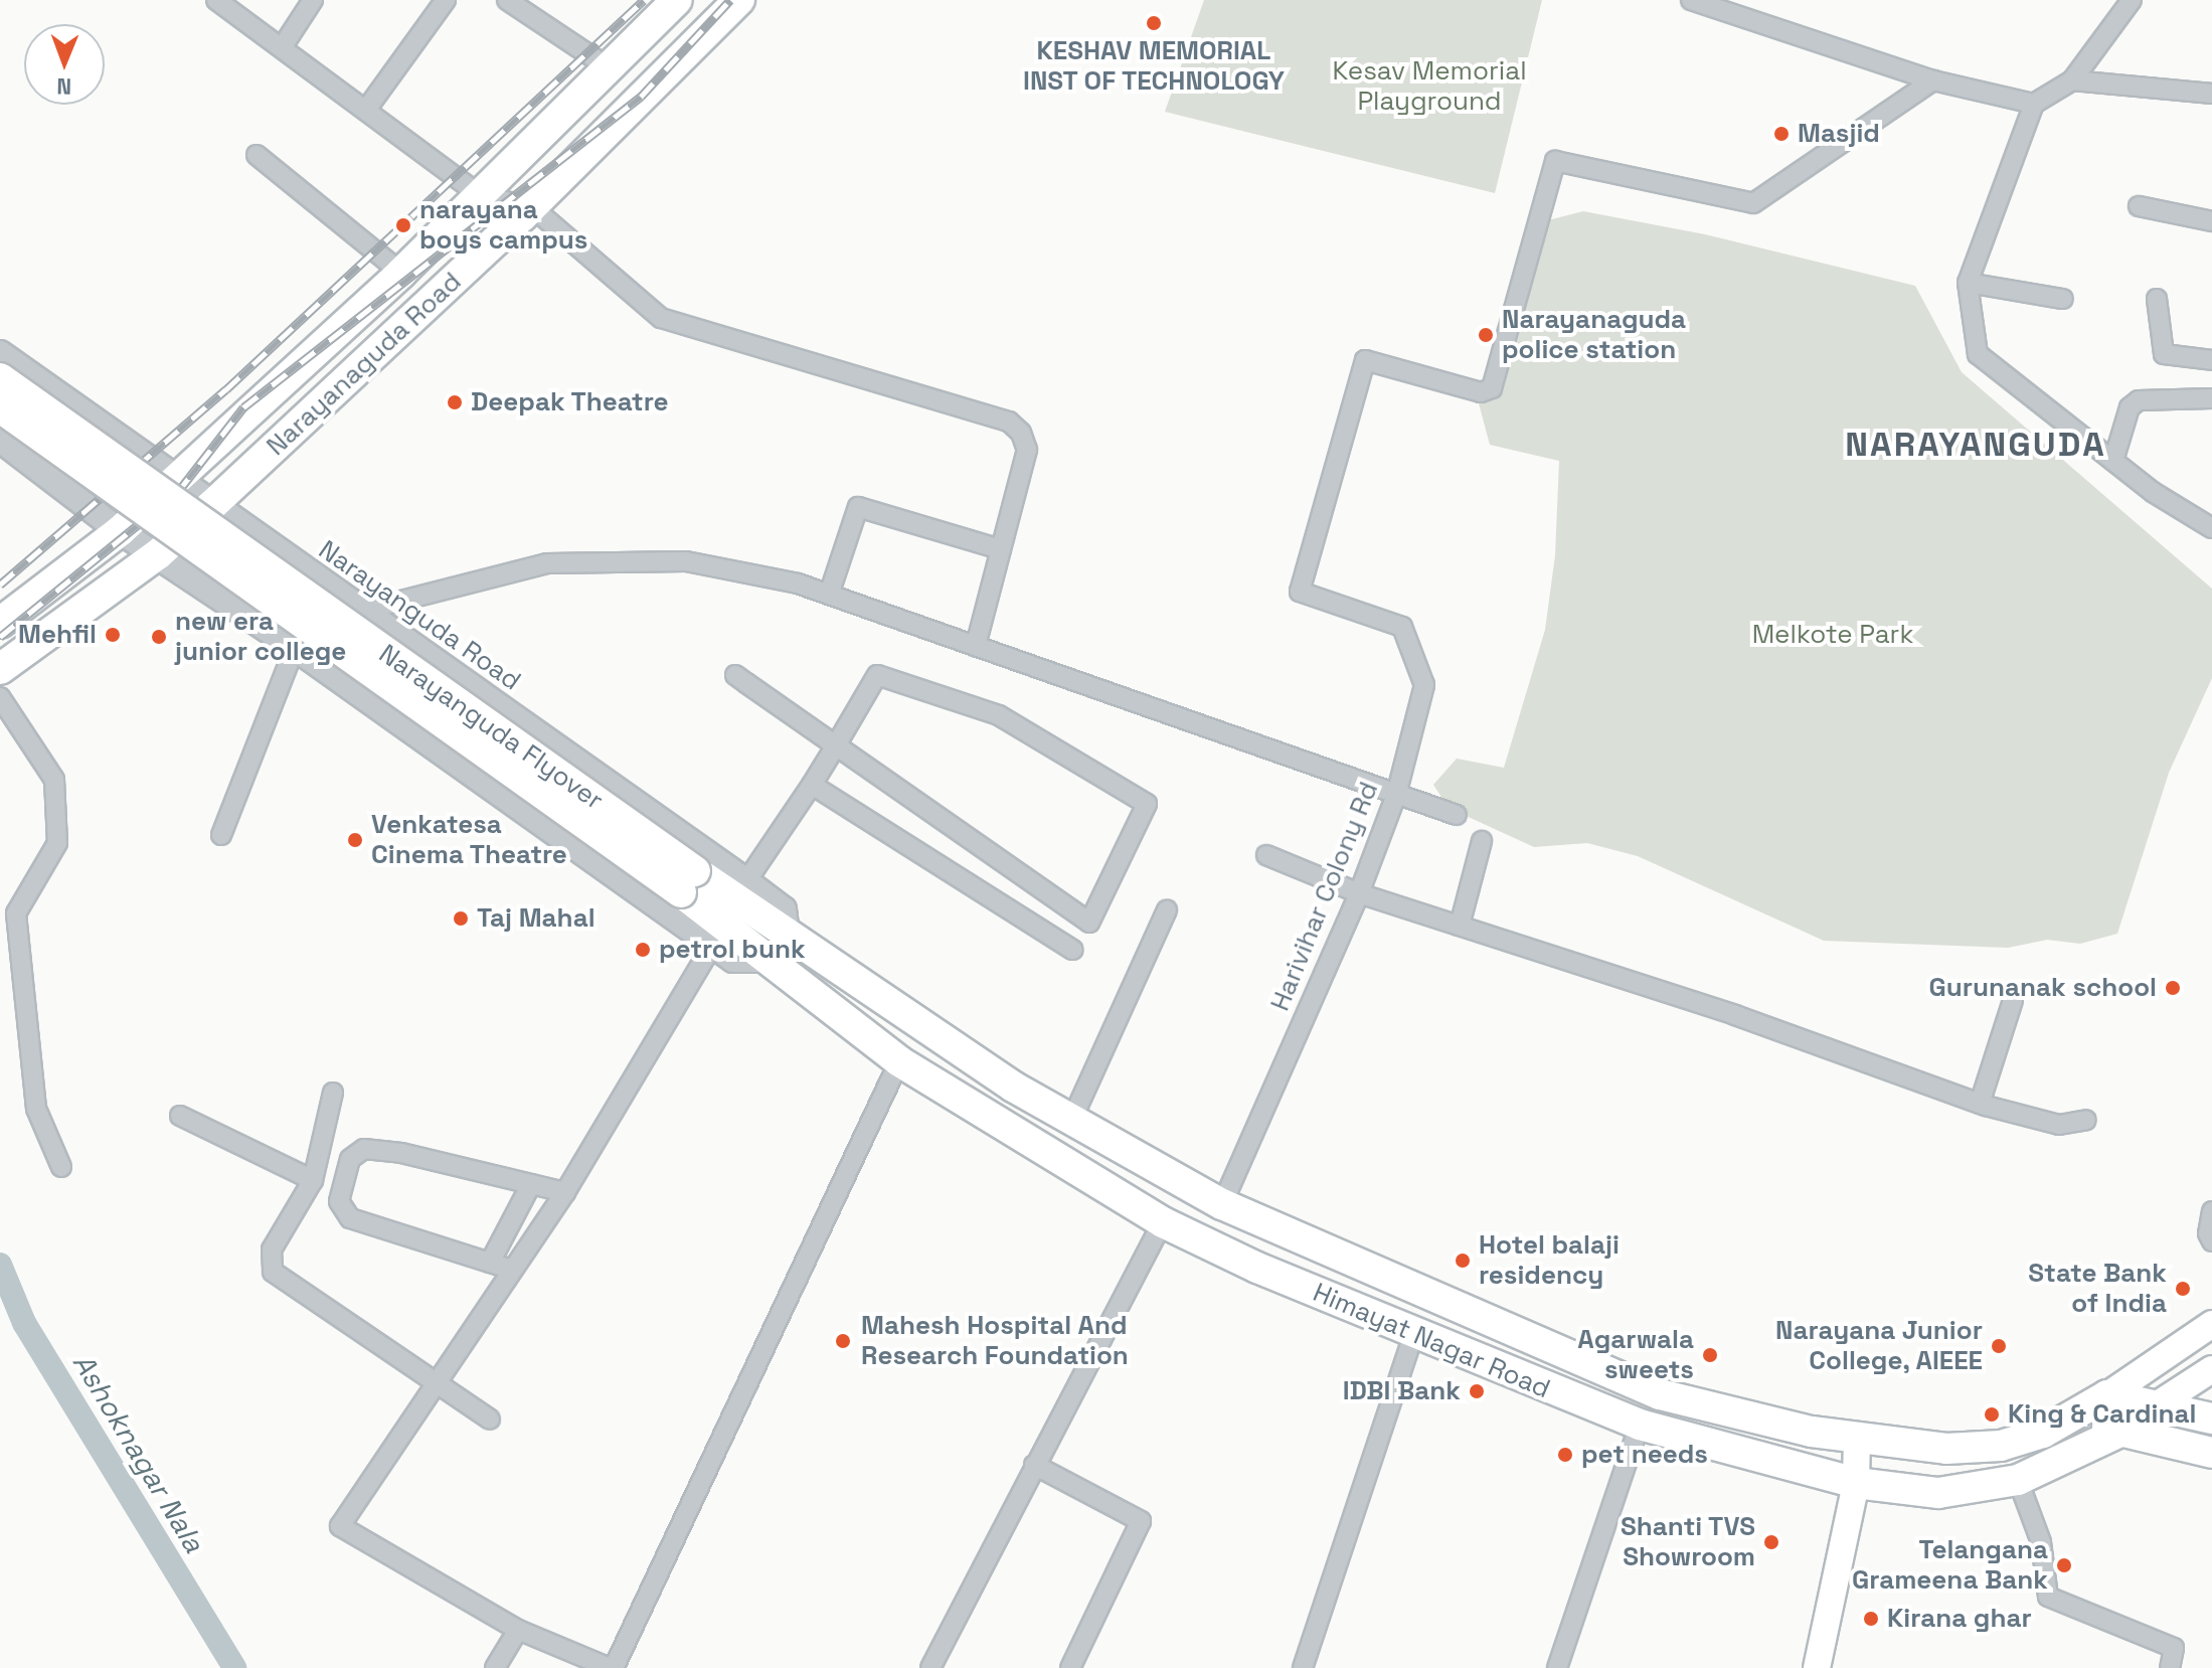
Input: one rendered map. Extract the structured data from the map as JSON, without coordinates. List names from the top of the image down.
{
  "streets": {
    "main road": ["Narayanaguda Road", "Narayanguda Flyover", "Himayat Nagar Road"],
    "street": ["Narayanguda Road", "Harivihar Colony Rd"]
  },
  "crossings": [
    ["Narayanaguda Road", "Narayanguda Road"],
    ["Narayanguda Road", "Narayanguda Flyover"],
    ["Narayanguda Road", "Himayat Nagar Road"],
    ["Narayanguda Flyover", "Himayat Nagar Road"],
    ["Harivihar Colony Rd", "Himayat Nagar Road"]
  ],
  "districts": ["NARAYANGUDA"],
  "water": ["Ashoknagar Nala"],
  "parks": ["Kesav Memorial Playground", "Melkote Park"],
  "places": [
    "KESHAV MEMORIAL INST OF TECHNOLOGY",
    "Masjid",
    "narayana boys campus",
    "Narayanaguda police station",
    "Deepak Theatre",
    "Mehfil",
    "new era junior college",
    "Venkatesa Cinema Theatre",
    "Taj Mahal",
    "petrol bunk",
    "Gurunanak school",
    "Hotel balaji residency",
    "State Bank of India",
    "Mahesh Hospital And Research Foundation",
    "Narayana Junior College, AIEEE",
    "Agarwala sweets",
    "IDBI Bank",
    "King & Cardinal",
    "pet needs",
    "Shanti TVS Showroom",
    "Telangana Grameena Bank",
    "Kirana ghar"
  ],
  "north": "bottom"
}
